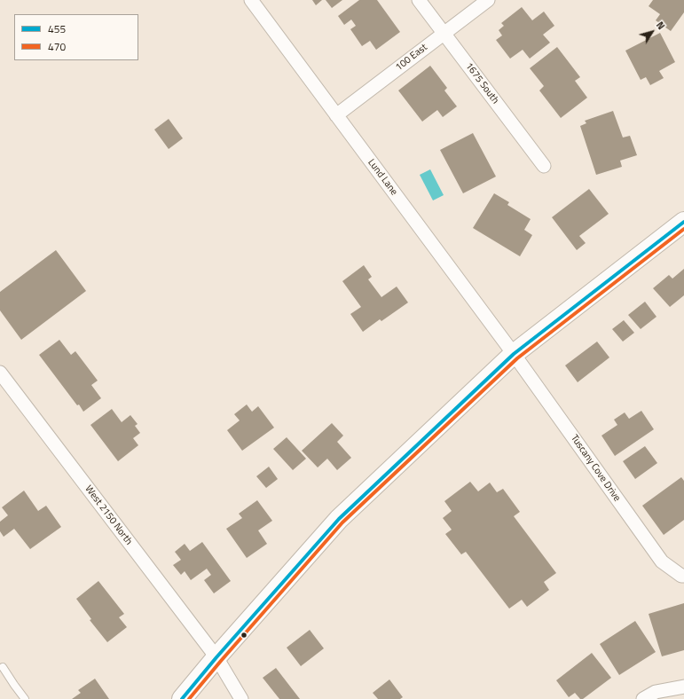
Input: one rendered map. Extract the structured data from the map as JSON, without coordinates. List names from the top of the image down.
{
  "streets": {
    "street": [
      "100 East",
      "1675 South",
      "Lund Lane",
      "Tuscany Cove Drive",
      "West 2150 North"
    ]
  },
  "crossings": [
    ["100 East", "1675 South"],
    ["100 East", "Lund Lane"],
    ["Lund Lane", "Tuscany Cove Drive"]
  ],
  "lines": ["transit line 455", "transit line 470"],
  "legend": ["455", "470"],
  "north": "top right"
}
